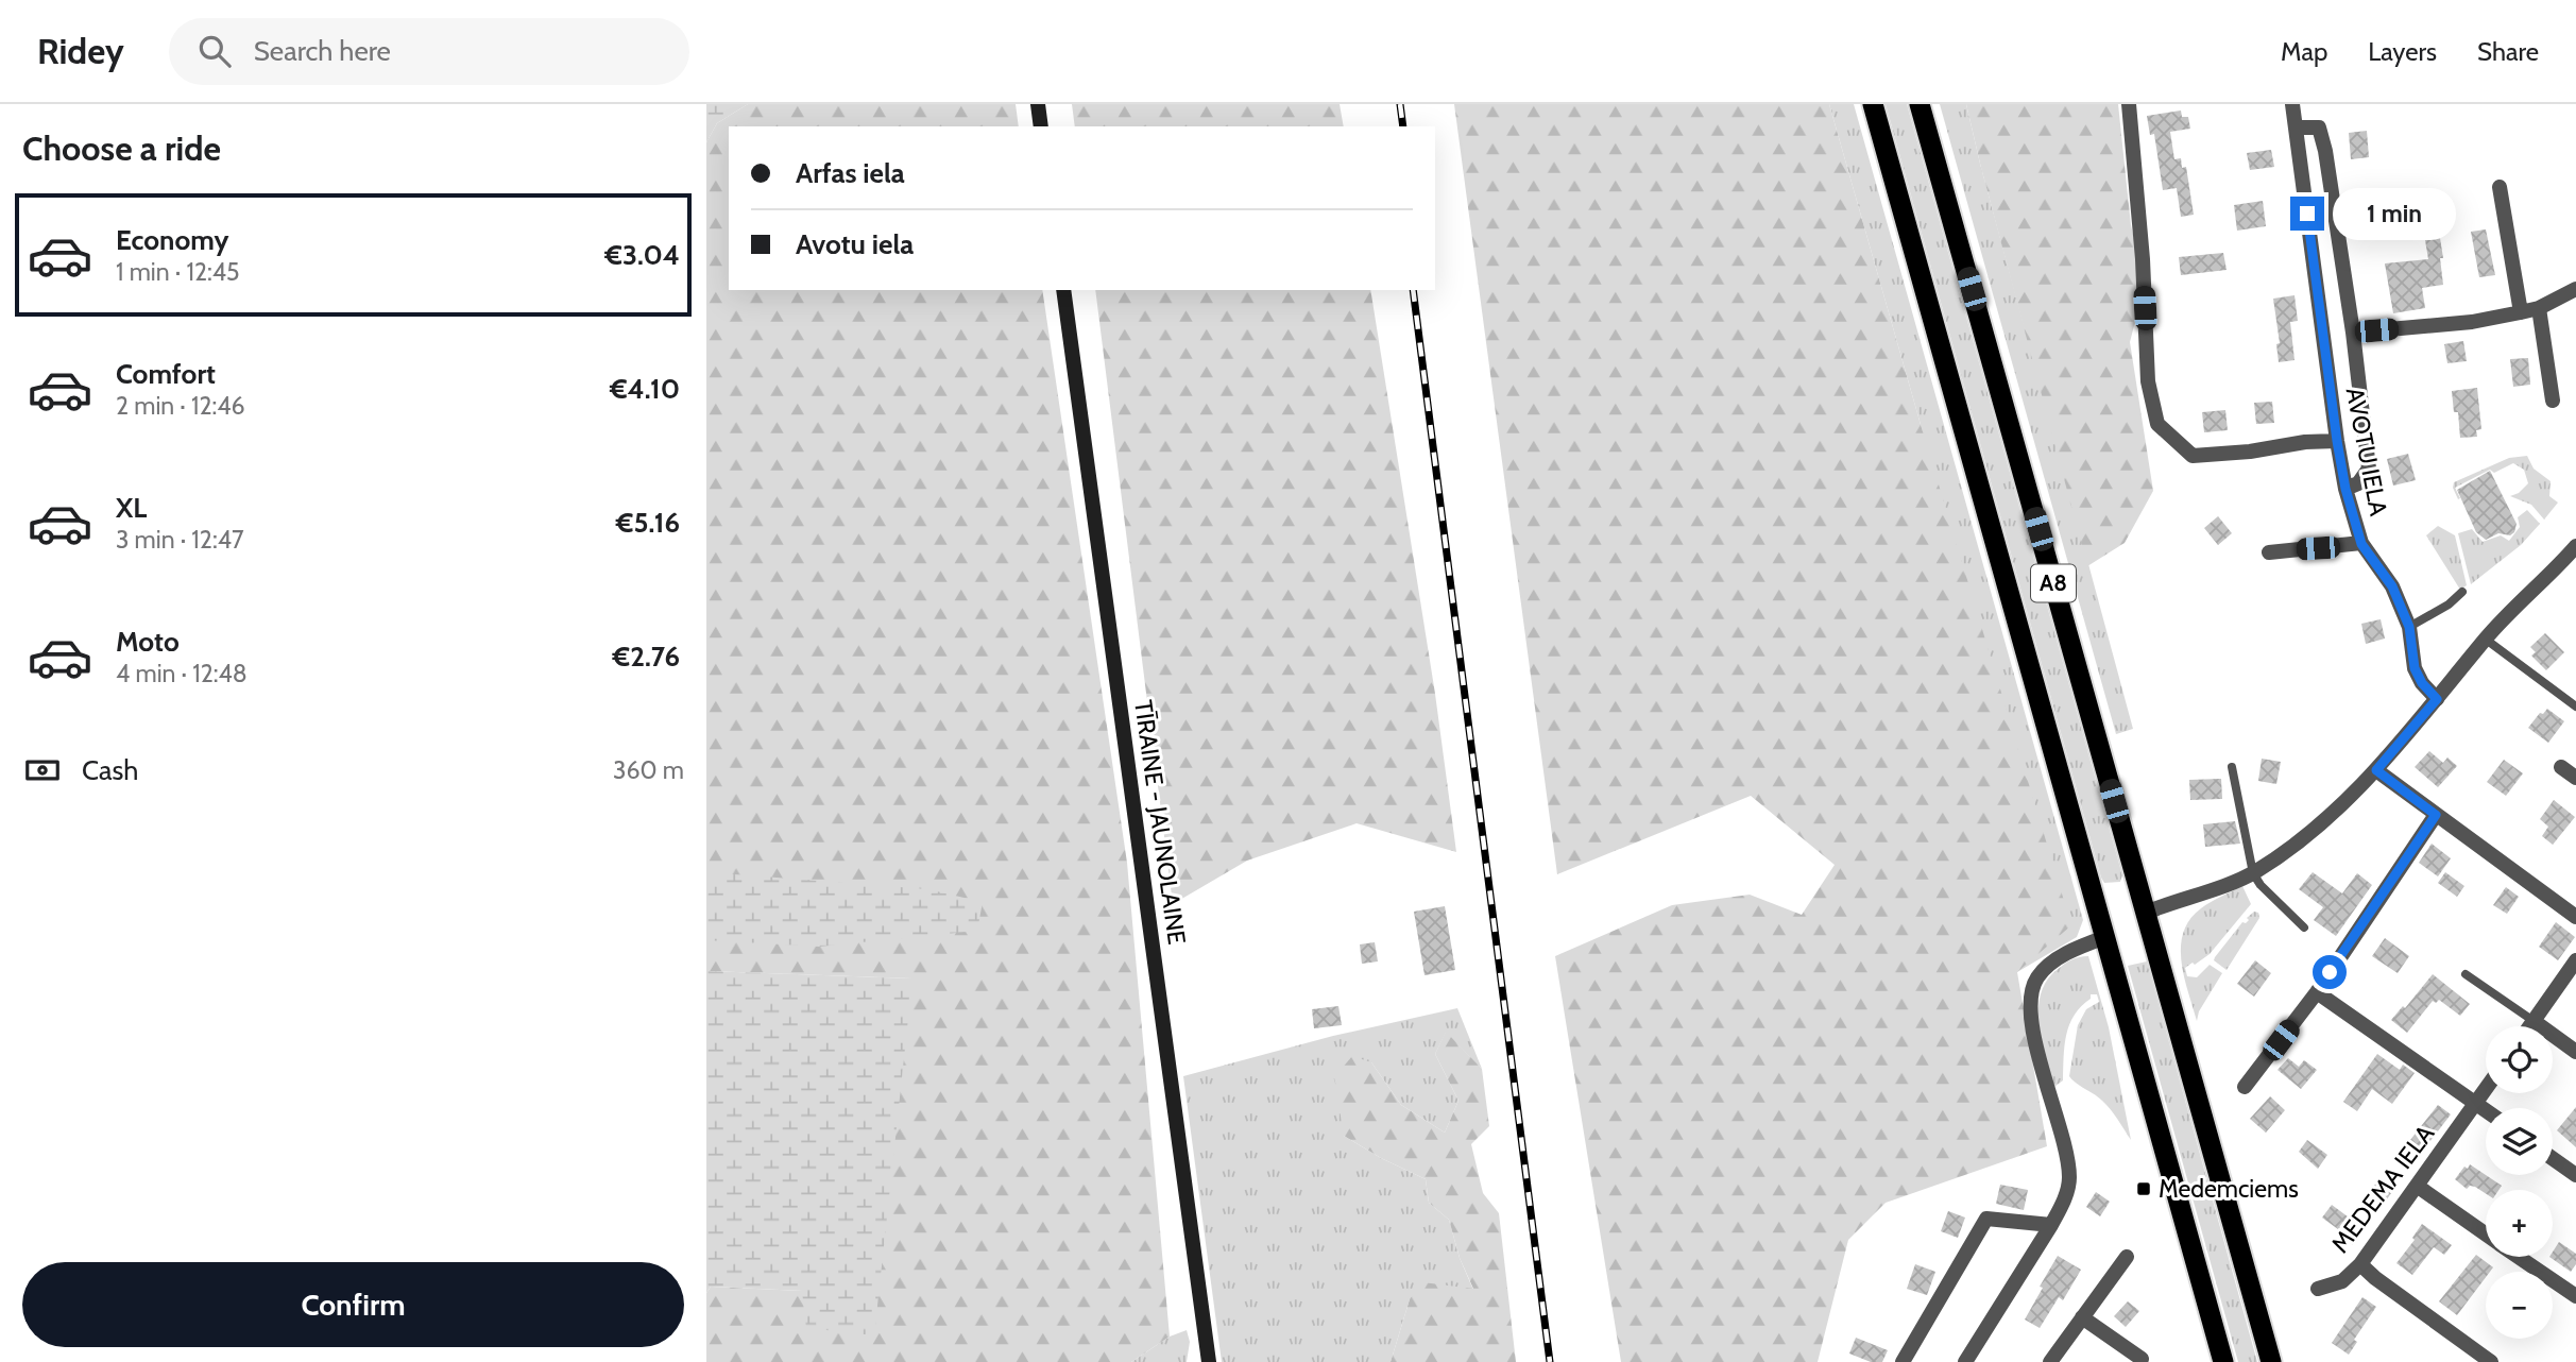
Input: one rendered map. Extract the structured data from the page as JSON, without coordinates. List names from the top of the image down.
{
  "streets": {
    "highway": ["A8"],
    "main road": ["TĪRAINE - JAUNOLAINE"],
    "street": ["AVOTU IELA", "MEDEMA IELA"]
  },
  "places": {
    "transit": ["Medemciems"]
  },
  "page": {
    "header": "Ridey",
    "search": "Search here",
    "nav": ["Map", "Layers", "Share"],
    "heading": "Choose a ride",
    "banner": ["Arfas iela", "Avotu iela"],
    "bubble": "1 min",
    "list": [
      {
        "name": "Economy",
        "note": "1 min · 12:45",
        "value": "€3.04"
      },
      {
        "name": "Comfort",
        "note": "2 min · 12:46",
        "value": "€4.10"
      },
      {
        "name": "XL",
        "note": "3 min · 12:47",
        "value": "€5.16"
      },
      {
        "name": "Moto",
        "note": "4 min · 12:48",
        "value": "€2.76"
      }
    ],
    "pay": ["Cash", "360 m"],
    "map_buttons": ["+", "−"],
    "buttons": "Confirm"
  }
}
